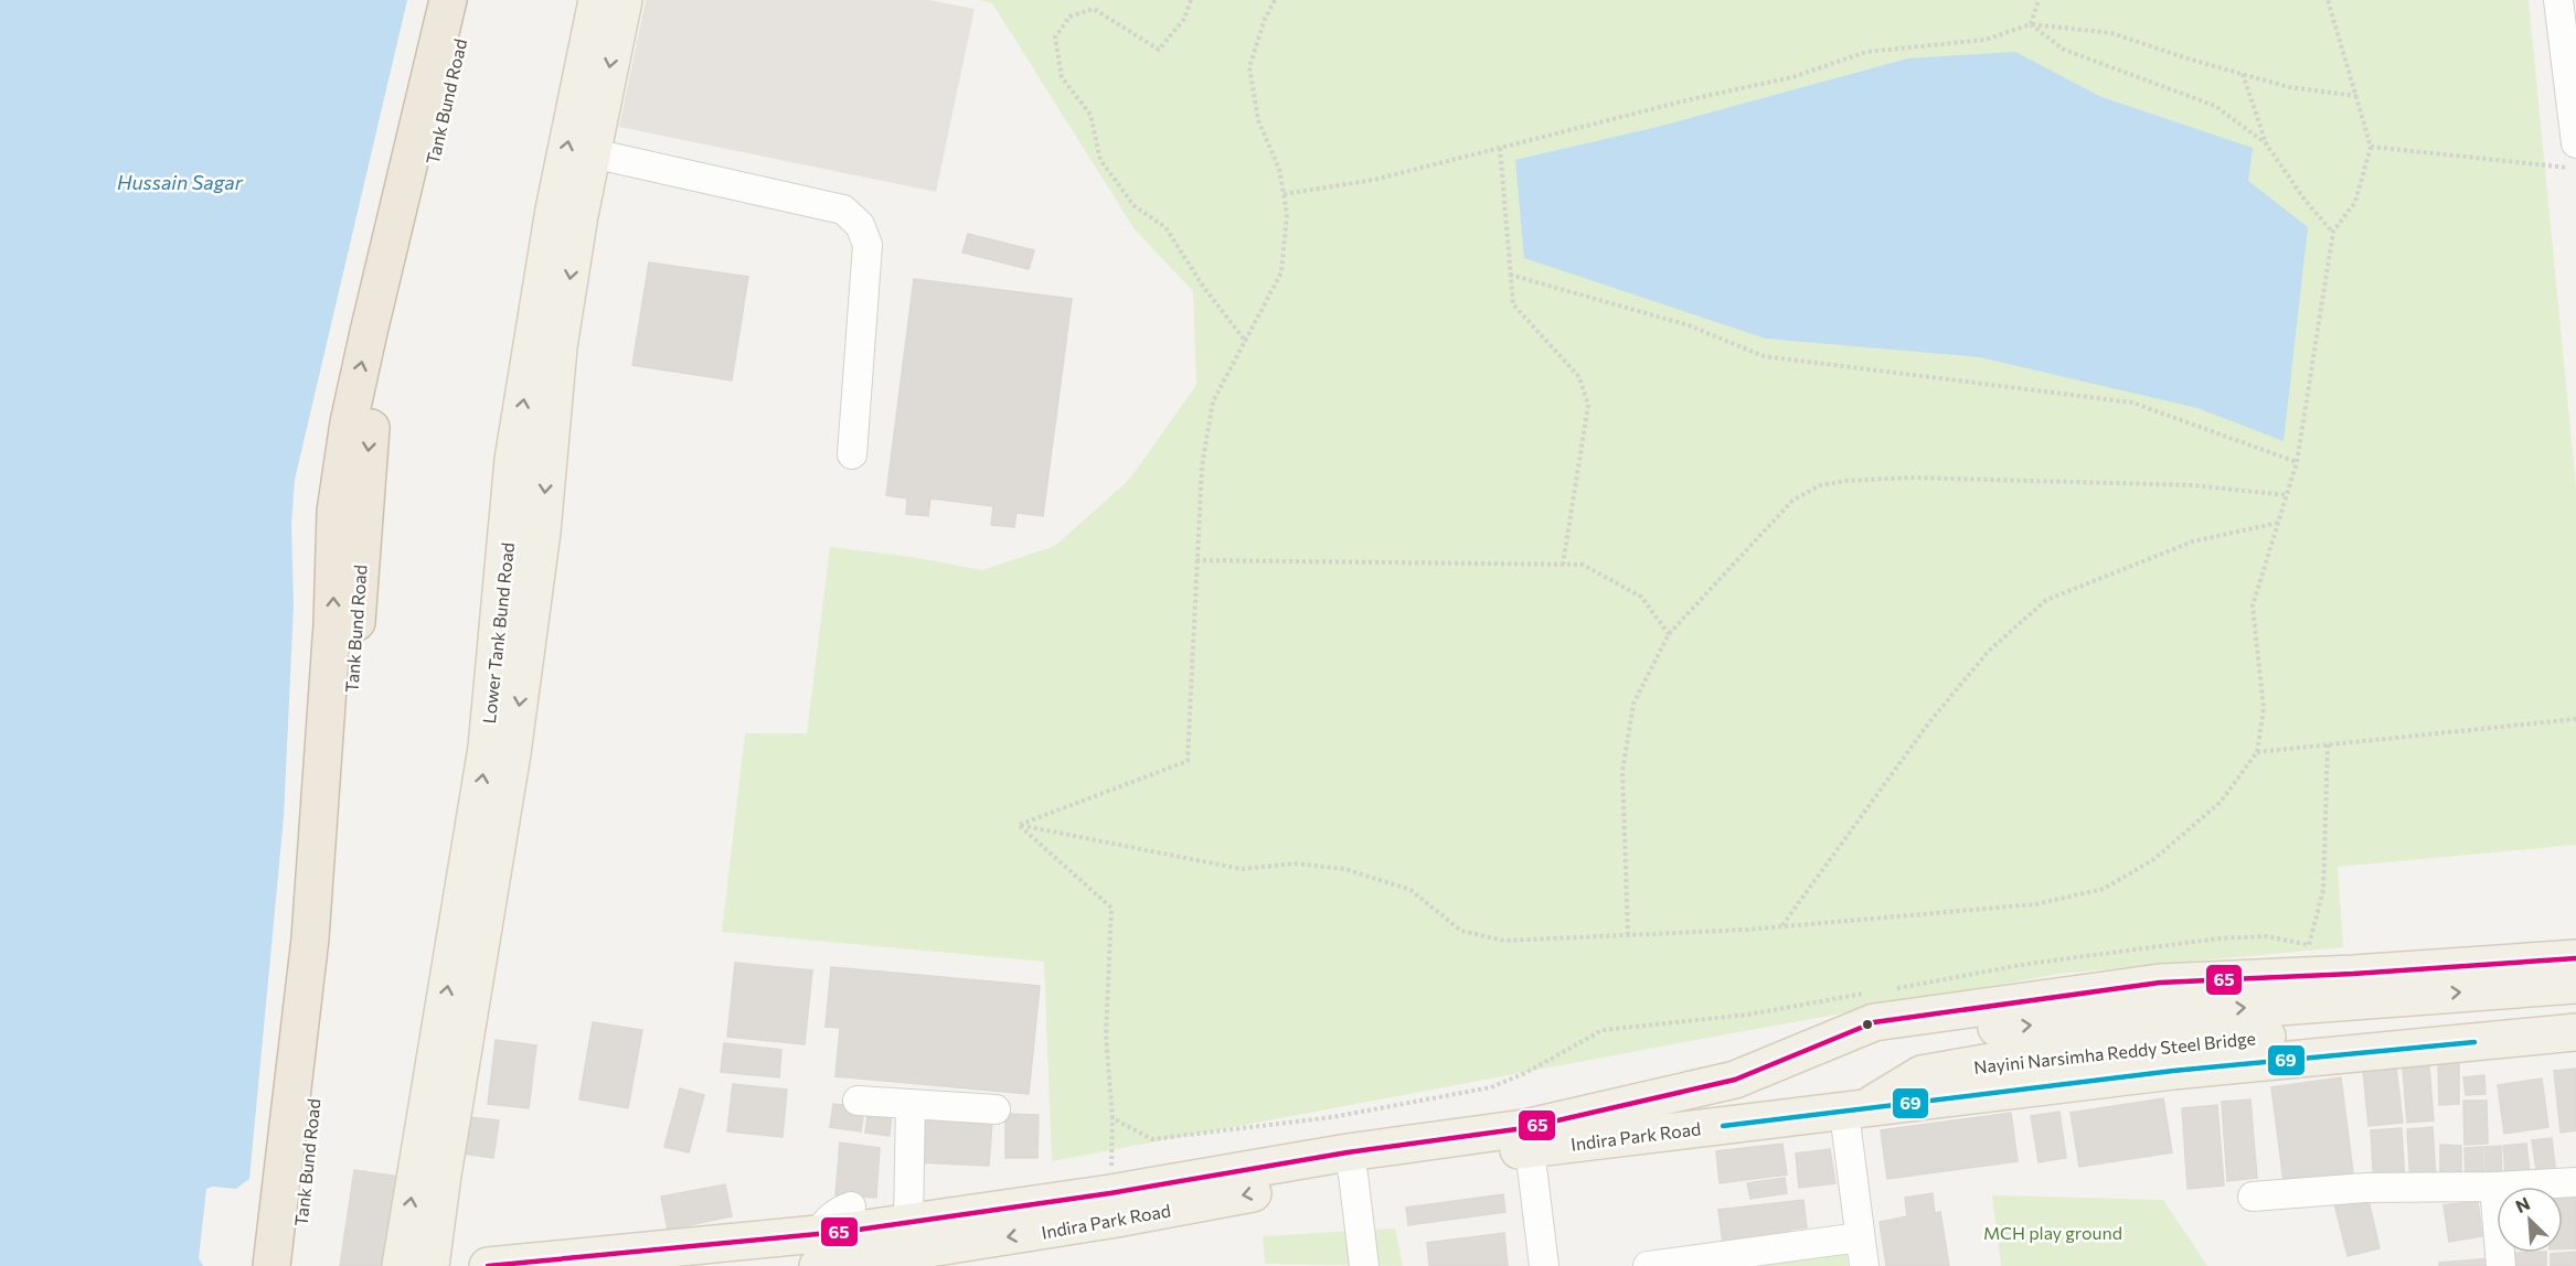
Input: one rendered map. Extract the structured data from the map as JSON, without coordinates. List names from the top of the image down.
{
  "streets": {
    "highway": ["Tank Bund Road"],
    "main road": ["Lower Tank Bund Road", "Nayini Narsimha Reddy Steel Bridge", "Indira Park Road"]
  },
  "crossings": [
    ["Nayini Narsimha Reddy Steel Bridge", "Indira Park Road"]
  ],
  "water": ["Hussain Sagar"],
  "parks": ["MCH play ground"],
  "lines": ["transit line 65", "transit line 69"],
  "north": "top left"
}
